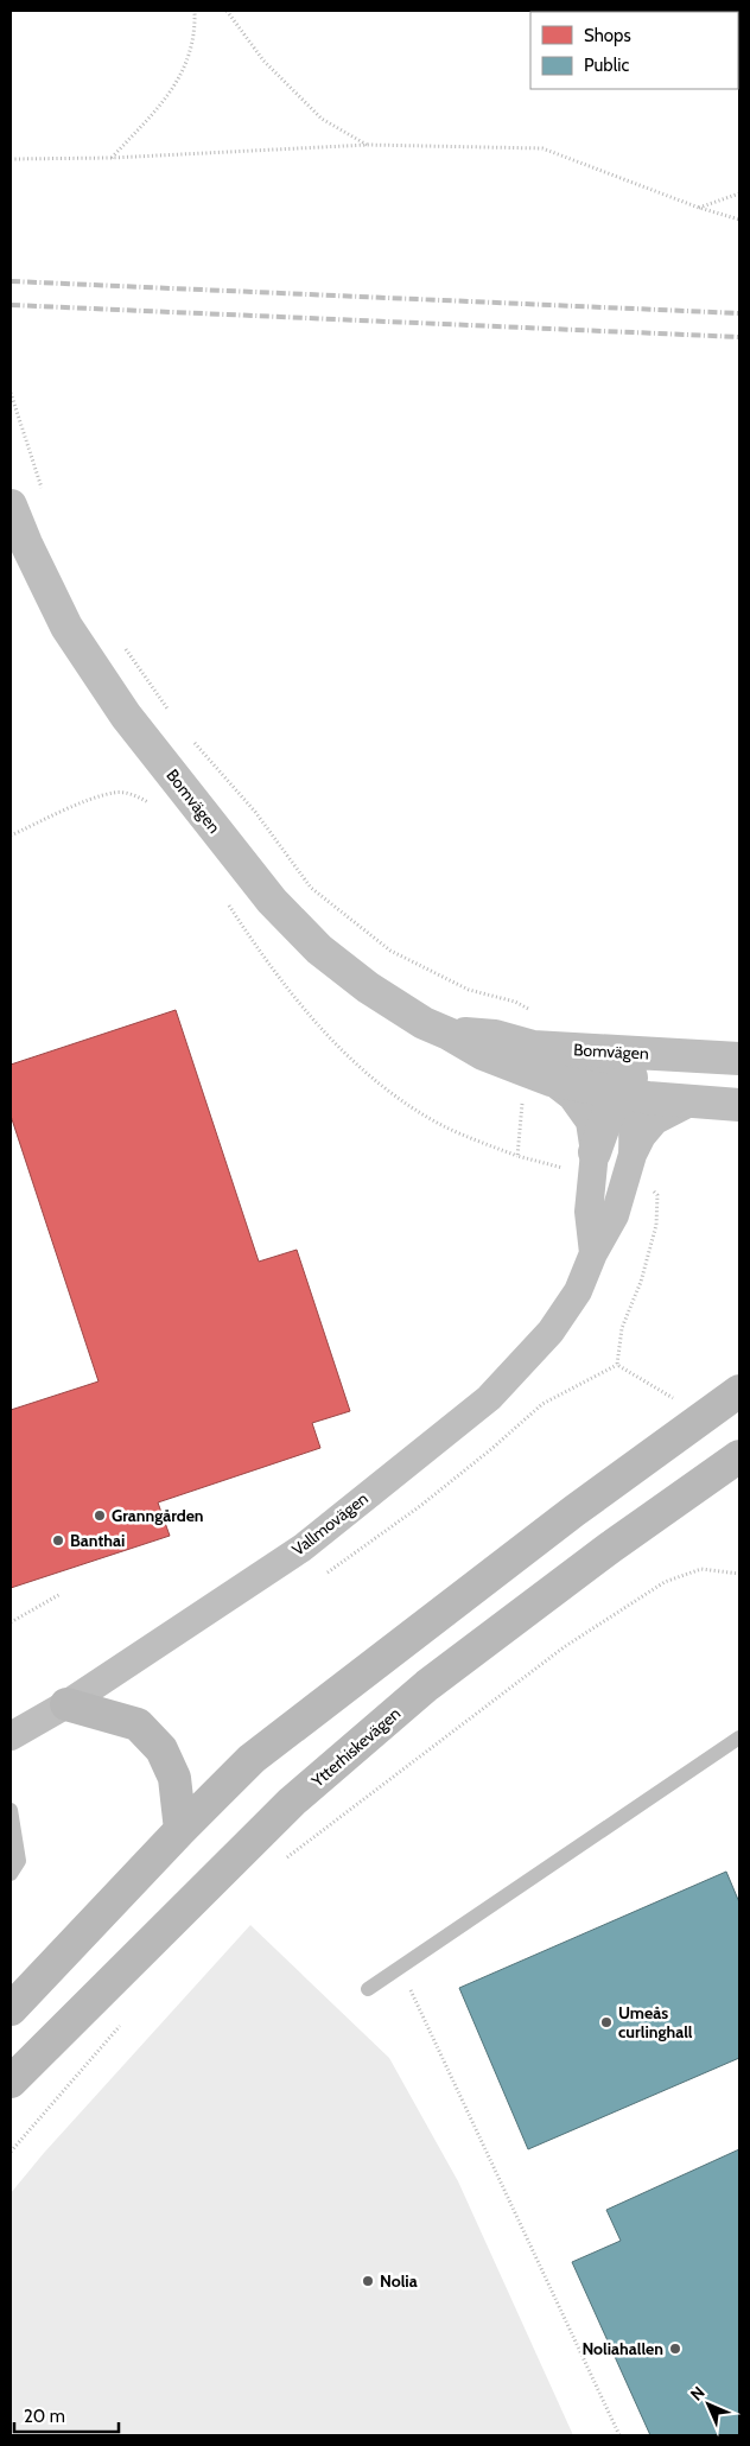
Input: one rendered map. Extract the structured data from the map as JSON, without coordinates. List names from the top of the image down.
{
  "streets": {
    "main road": ["Ytterhiskevägen"],
    "street": ["Bomvägen", "Vallmovägen"]
  },
  "crossings": [
    ["Bomvägen", "Vallmovägen"]
  ],
  "places": [
    "Granngården",
    "Banthai",
    "Umeås curlinghall",
    "Nolia",
    "Noliahallen"
  ],
  "legend": ["Shops", "Public"],
  "scale_bar": "20 m",
  "north": "top left"
}
